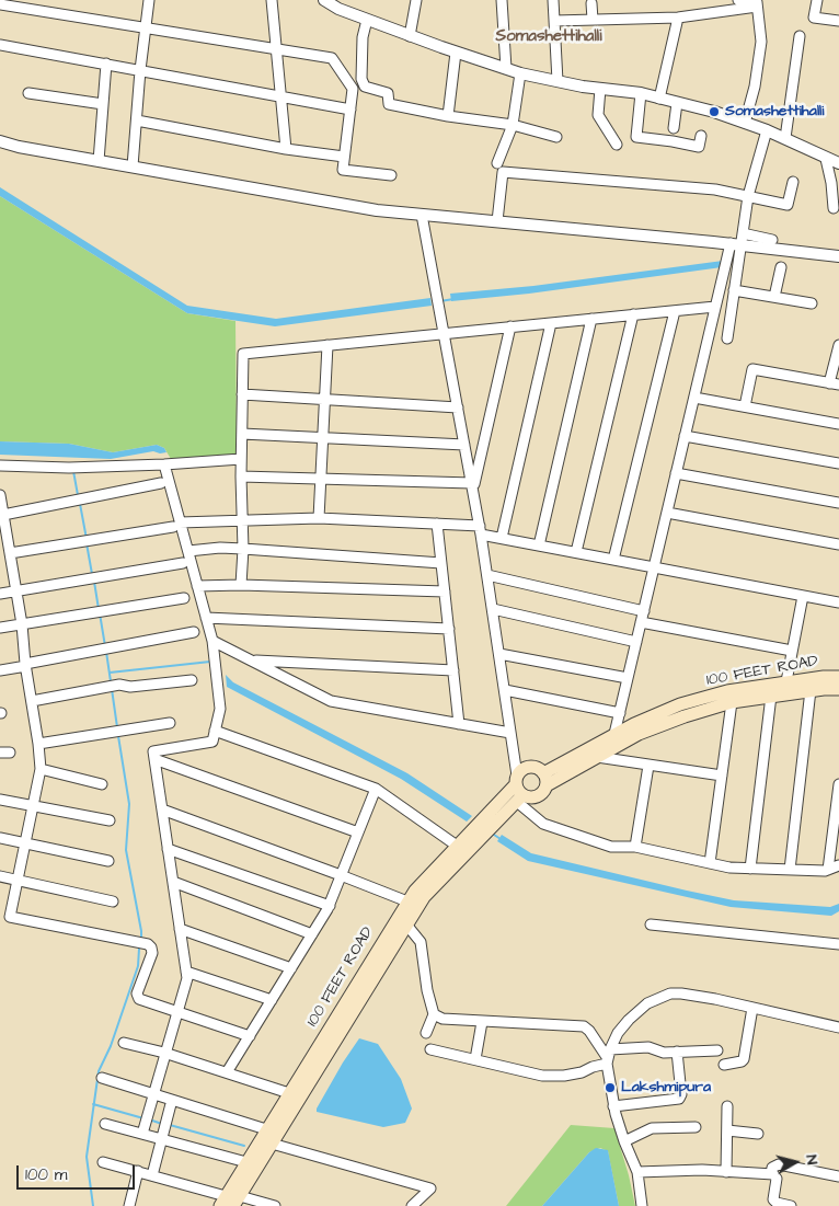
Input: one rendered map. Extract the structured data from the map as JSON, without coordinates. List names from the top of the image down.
{
  "streets": {
    "main road": ["100 FEET ROAD"]
  },
  "districts": ["Somashettihalli"],
  "places": ["Somashettihalli", "Lakshmipura"],
  "scale_bar": "100 m",
  "north": "right"
}
